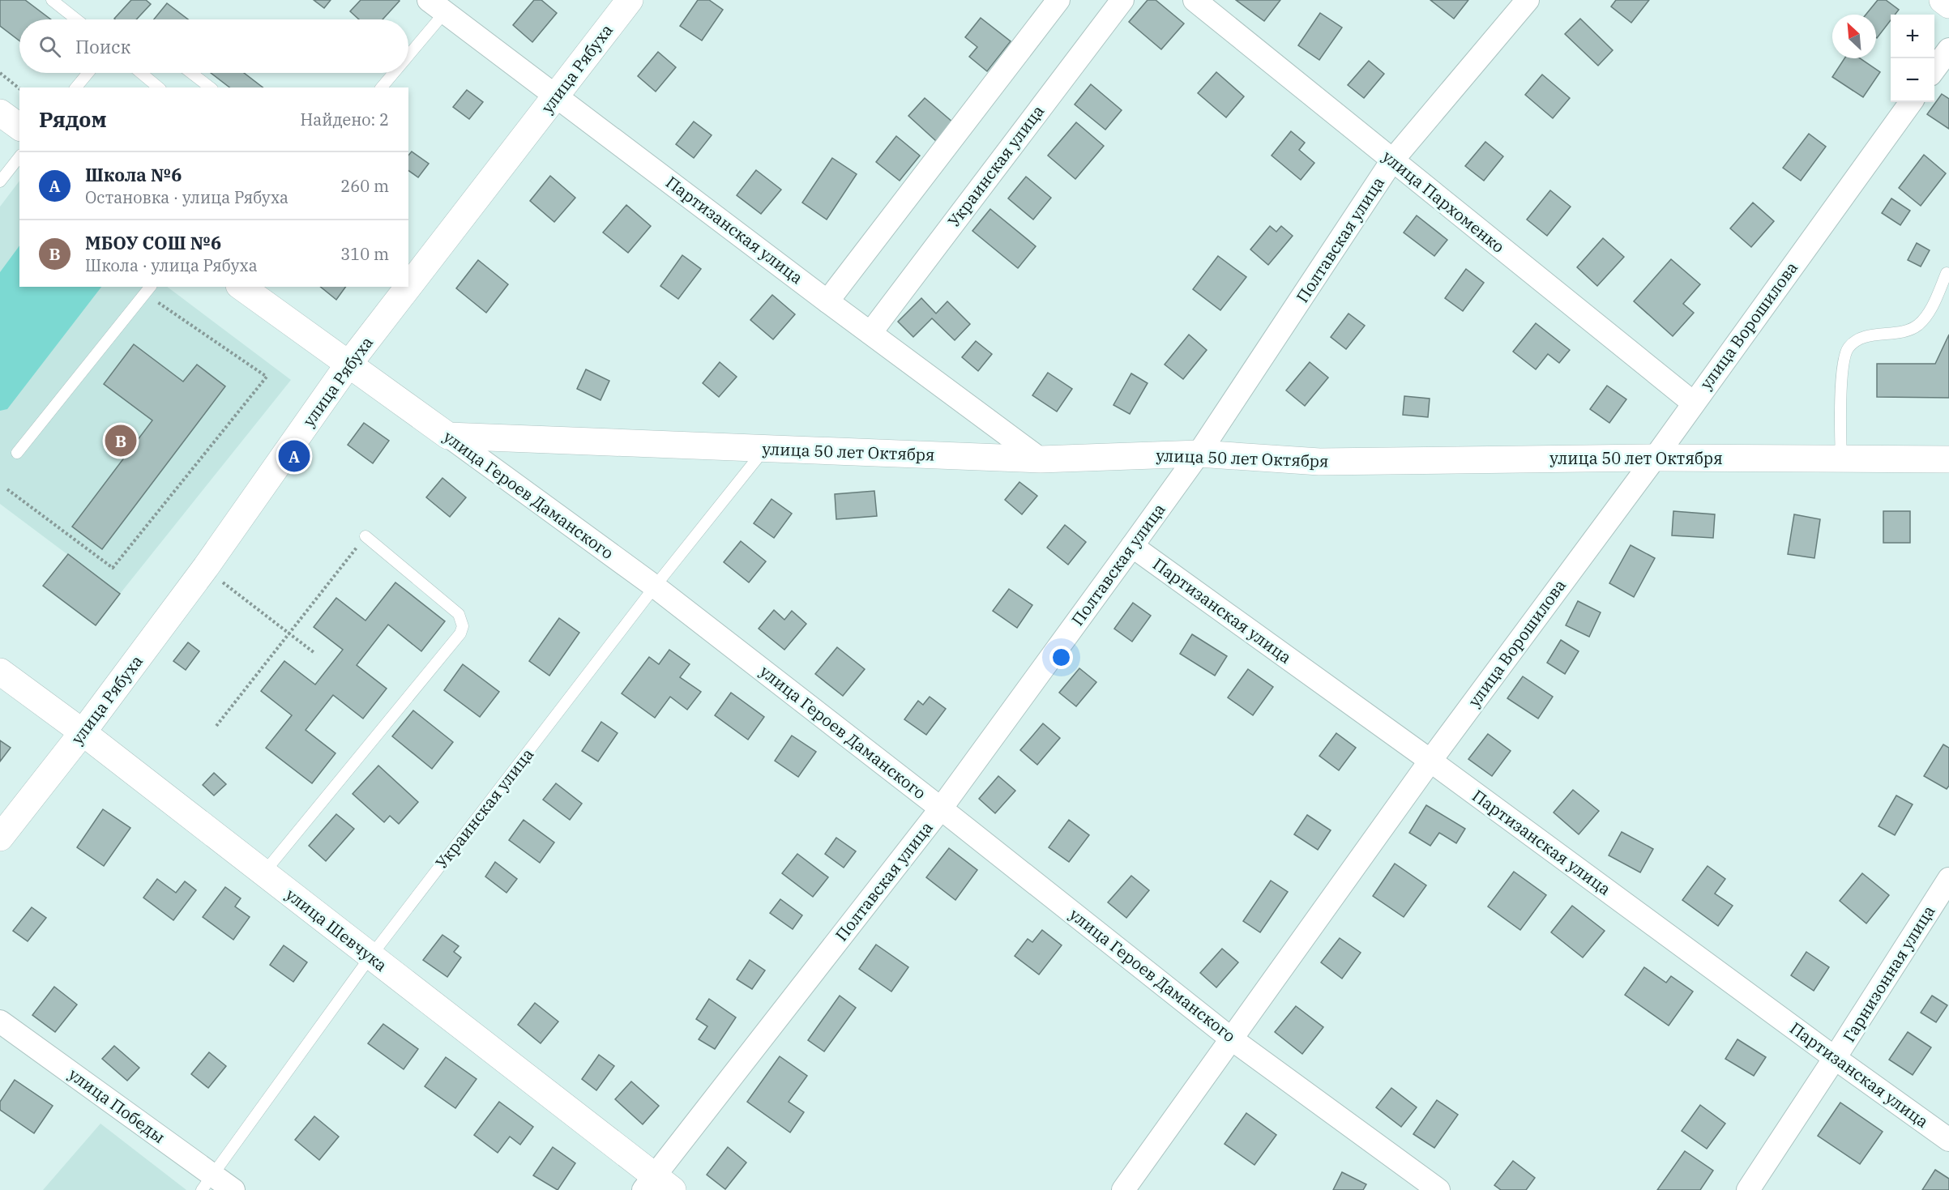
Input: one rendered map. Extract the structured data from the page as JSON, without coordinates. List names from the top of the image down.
{
  "streets": {
    "main road": [
      "улица Рябуха",
      "улица 50 лет Октября",
      "улица Героев Даманского",
      "улица Шевчука"
    ],
    "street": [
      "Украинская улица",
      "улица Пархоменко",
      "Партизанская улица",
      "Полтавская улица",
      "улица Ворошилова",
      "Гарнизонная улица",
      "улица Победы"
    ]
  },
  "crossings": [
    ["улица Рябуха", "Партизанская улица"],
    ["улица Рябуха", "улица Героев Даманского"],
    ["улица Рябуха", "улица Шевчука"],
    ["Украинская улица", "Партизанская улица"],
    ["Украинская улица", "улица 50 лет Октября"],
    ["Украинская улица", "улица Героев Даманского"],
    ["Украинская улица", "улица Шевчука"],
    ["Украинская улица", "улица Победы"],
    ["улица Пархоменко", "Полтавская улица"],
    ["улица Пархоменко", "улица Ворошилова"],
    ["Партизанская улица", "Полтавская улица"],
    ["Партизанская улица", "улица Ворошилова"],
    ["Партизанская улица", "улица 50 лет Октября"],
    ["Партизанская улица", "Гарнизонная улица"],
    ["Полтавская улица", "улица 50 лет Октября"],
    ["Полтавская улица", "улица Героев Даманского"],
    ["Полтавская улица", "улица Шевчука"],
    ["улица Ворошилова", "улица 50 лет Октября"],
    ["улица Ворошилова", "улица Героев Даманского"],
    ["улица 50 лет Октября", "улица Героев Даманского"]
  ],
  "north": "top left",
  "page": {
    "map_buttons": ["+", "−"],
    "search": "Поиск",
    "heading": ["Рядом", "Найдено: 2"],
    "list": [
      {
        "mark": "A",
        "name": "Школа №6",
        "note": "Остановка · улица Рябуха",
        "value": "260 m"
      },
      {
        "mark": "B",
        "name": "МБОУ СОШ №6",
        "note": "Школа · улица Рябуха",
        "value": "310 m"
      }
    ],
    "pins": ["B", "A"]
  }
}
